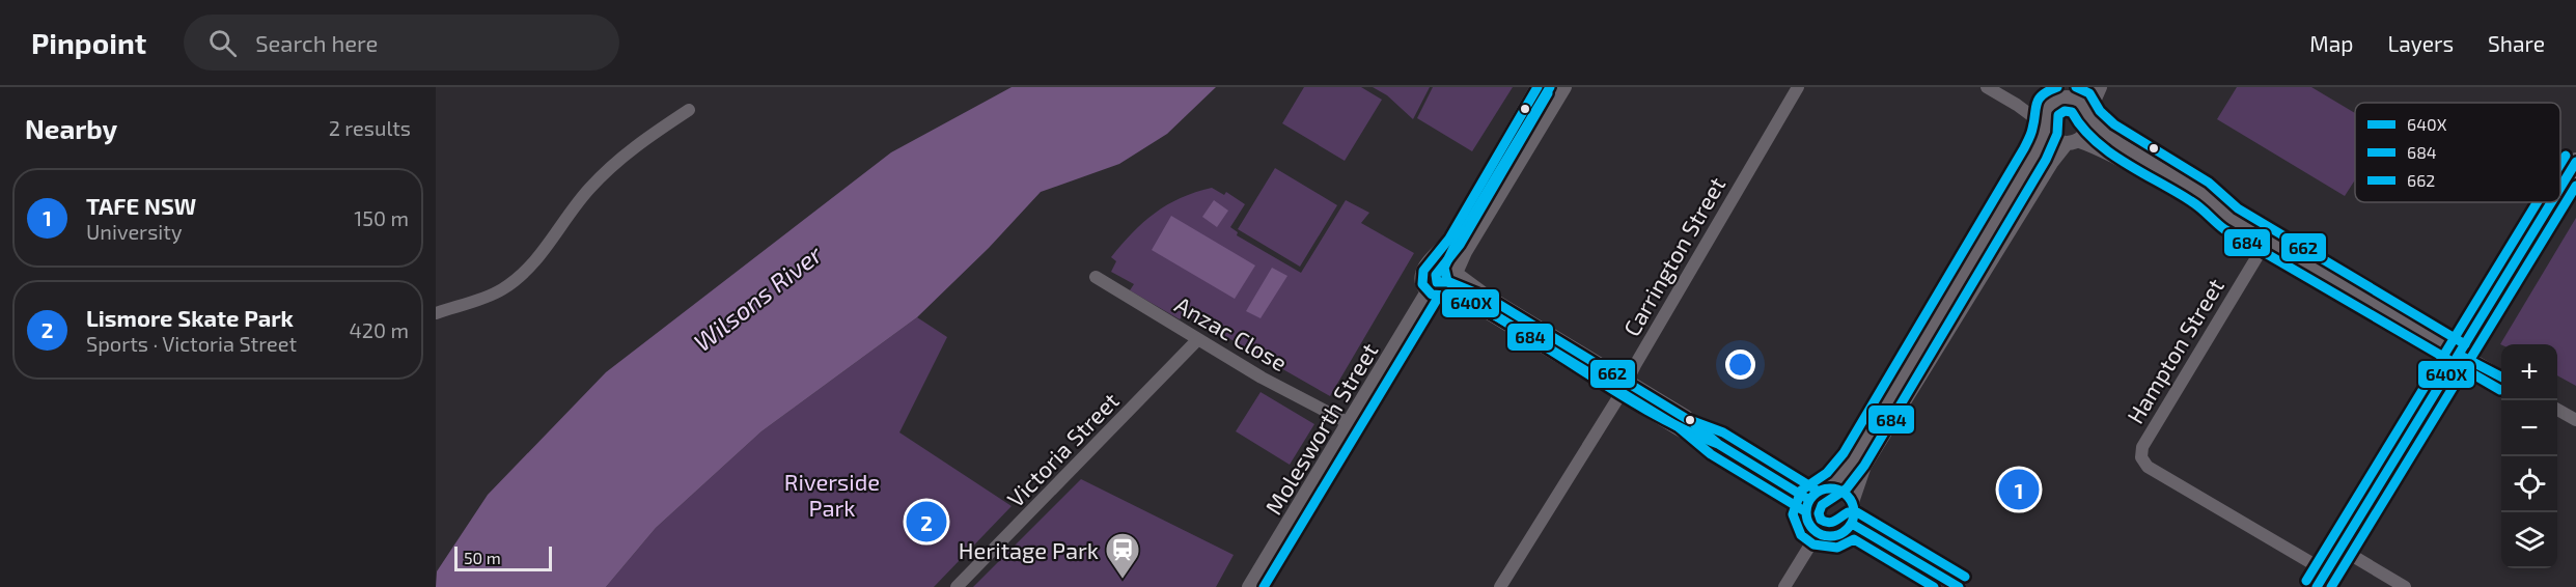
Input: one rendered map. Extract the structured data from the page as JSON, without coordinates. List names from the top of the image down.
{
  "streets": {
    "street": [
      "Carrington Street",
      "Anzac Close",
      "Hampton Street",
      "Molesworth Street",
      "Victoria Street"
    ]
  },
  "crossings": [
    ["Anzac Close", "Molesworth Street"],
    ["Anzac Close", "Victoria Street"]
  ],
  "water": ["Wilsons River"],
  "parks": ["Riverside Park"],
  "places": {
    "station": ["Heritage Park"]
  },
  "lines": ["transit line 640X", "transit line 684", "transit line 662"],
  "legend": ["640X", "684", "662"],
  "scale_bar": "50 m",
  "page": {
    "header": "Pinpoint",
    "search": "Search here",
    "nav": ["Map", "Layers", "Share"],
    "heading": ["Nearby", "2 results"],
    "list": [
      {
        "mark": "1",
        "name": "TAFE NSW",
        "note": "University",
        "value": "150 m"
      },
      {
        "mark": "2",
        "name": "Lismore Skate Park",
        "note": "Sports · Victoria Street",
        "value": "420 m"
      }
    ],
    "map_buttons": ["+", "−"],
    "pins": ["1", "2"],
    "scale": "50 m"
  }
}
